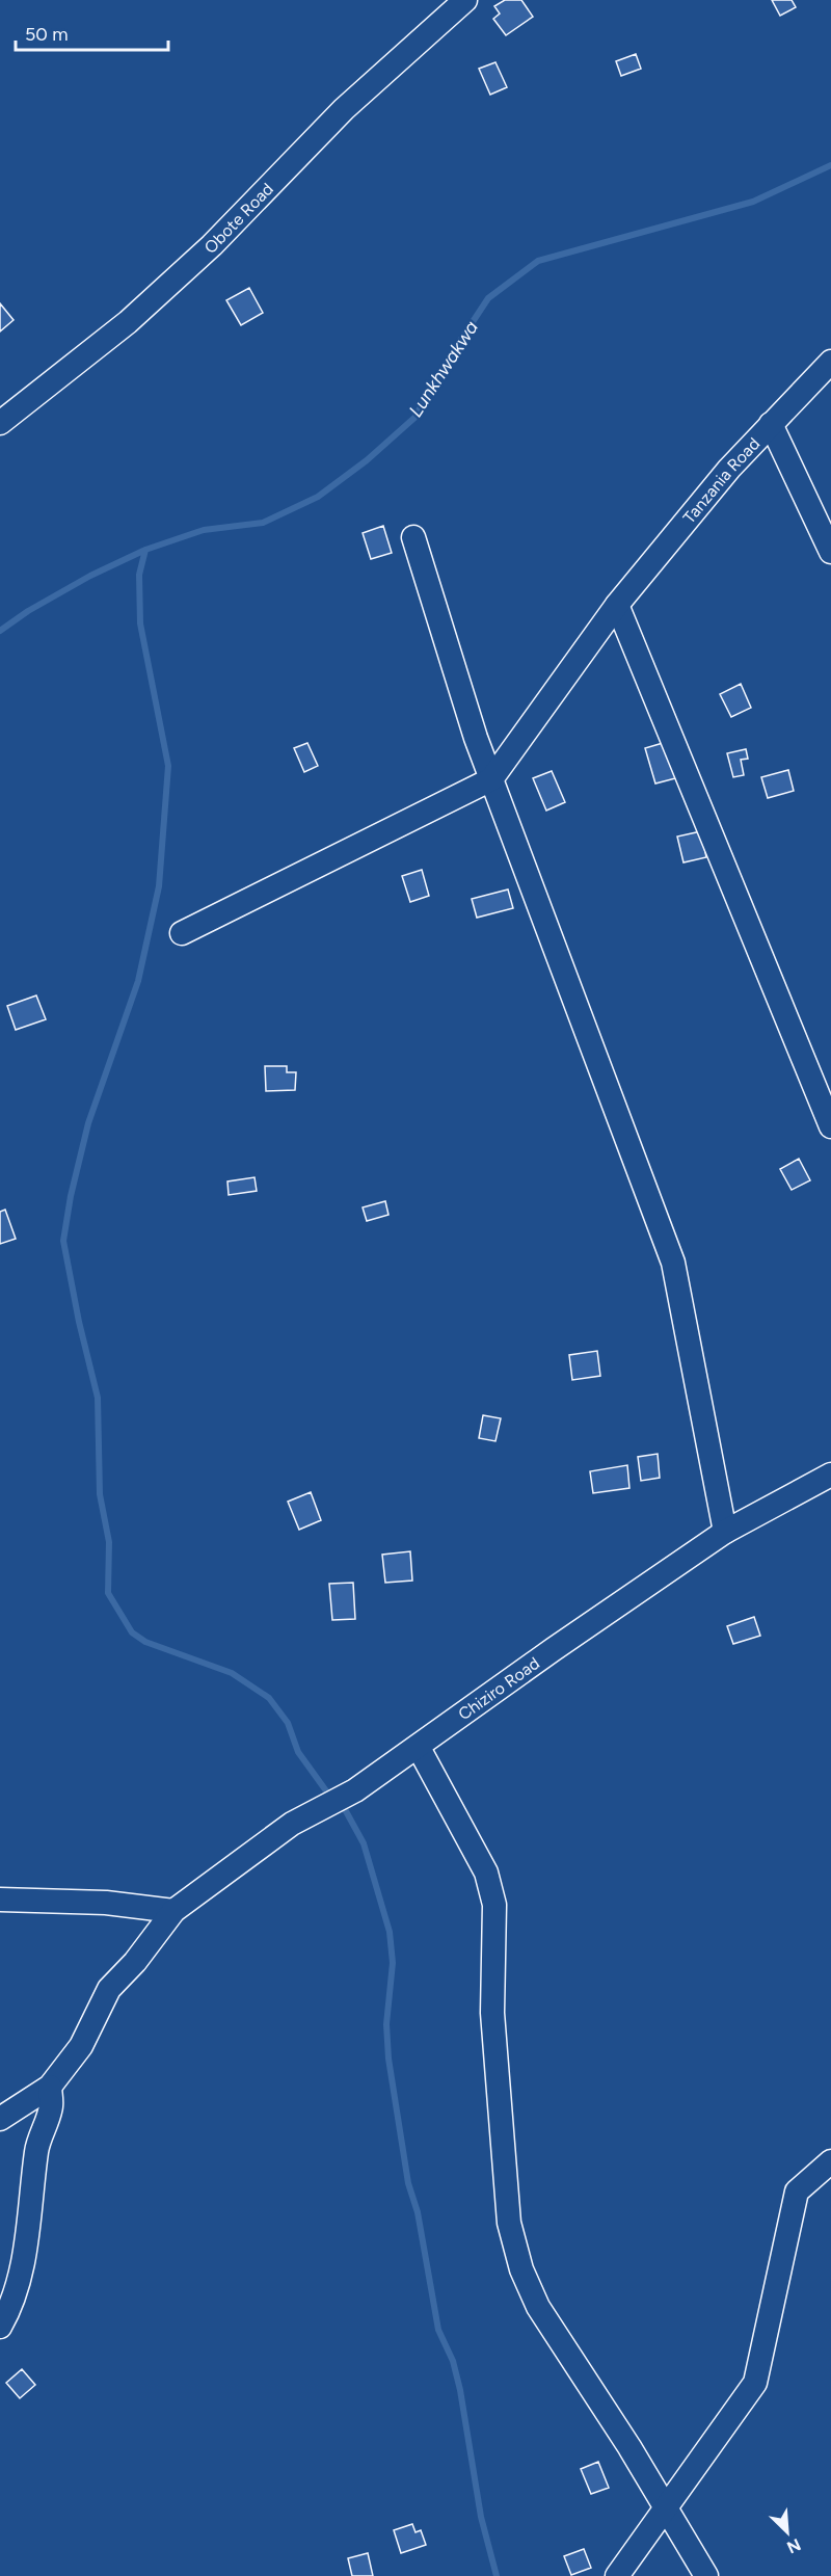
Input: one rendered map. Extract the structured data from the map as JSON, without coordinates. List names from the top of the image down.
{
  "streets": {
    "street": ["Obote Road", "Tanzania Road", "Chiziro Road"]
  },
  "water": ["Lunkhwakwa"],
  "scale_bar": "50 m",
  "north": "bottom right"
}
